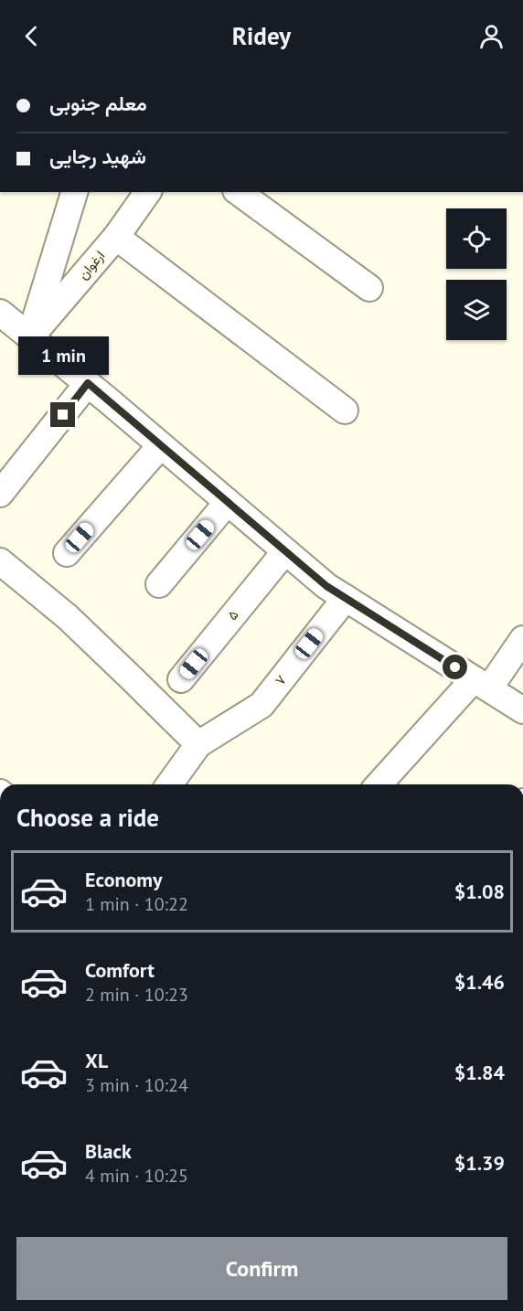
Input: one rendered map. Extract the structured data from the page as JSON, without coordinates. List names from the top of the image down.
{
  "streets": {
    "street": ["ارغوان", "۵", "۷"]
  },
  "page": {
    "header": "Ridey",
    "banner": ["معلم جنوبی", "شهید رجایی"],
    "bubble": "1 min",
    "heading": "Choose a ride",
    "list": [
      {
        "name": "Economy",
        "note": "1 min · 10:22",
        "value": "$1.08"
      },
      {
        "name": "Comfort",
        "note": "2 min · 10:23",
        "value": "$1.46"
      },
      {
        "name": "XL",
        "note": "3 min · 10:24",
        "value": "$1.84"
      },
      {
        "name": "Black",
        "note": "4 min · 10:25",
        "value": "$1.39"
      }
    ],
    "buttons": "Confirm"
  }
}
